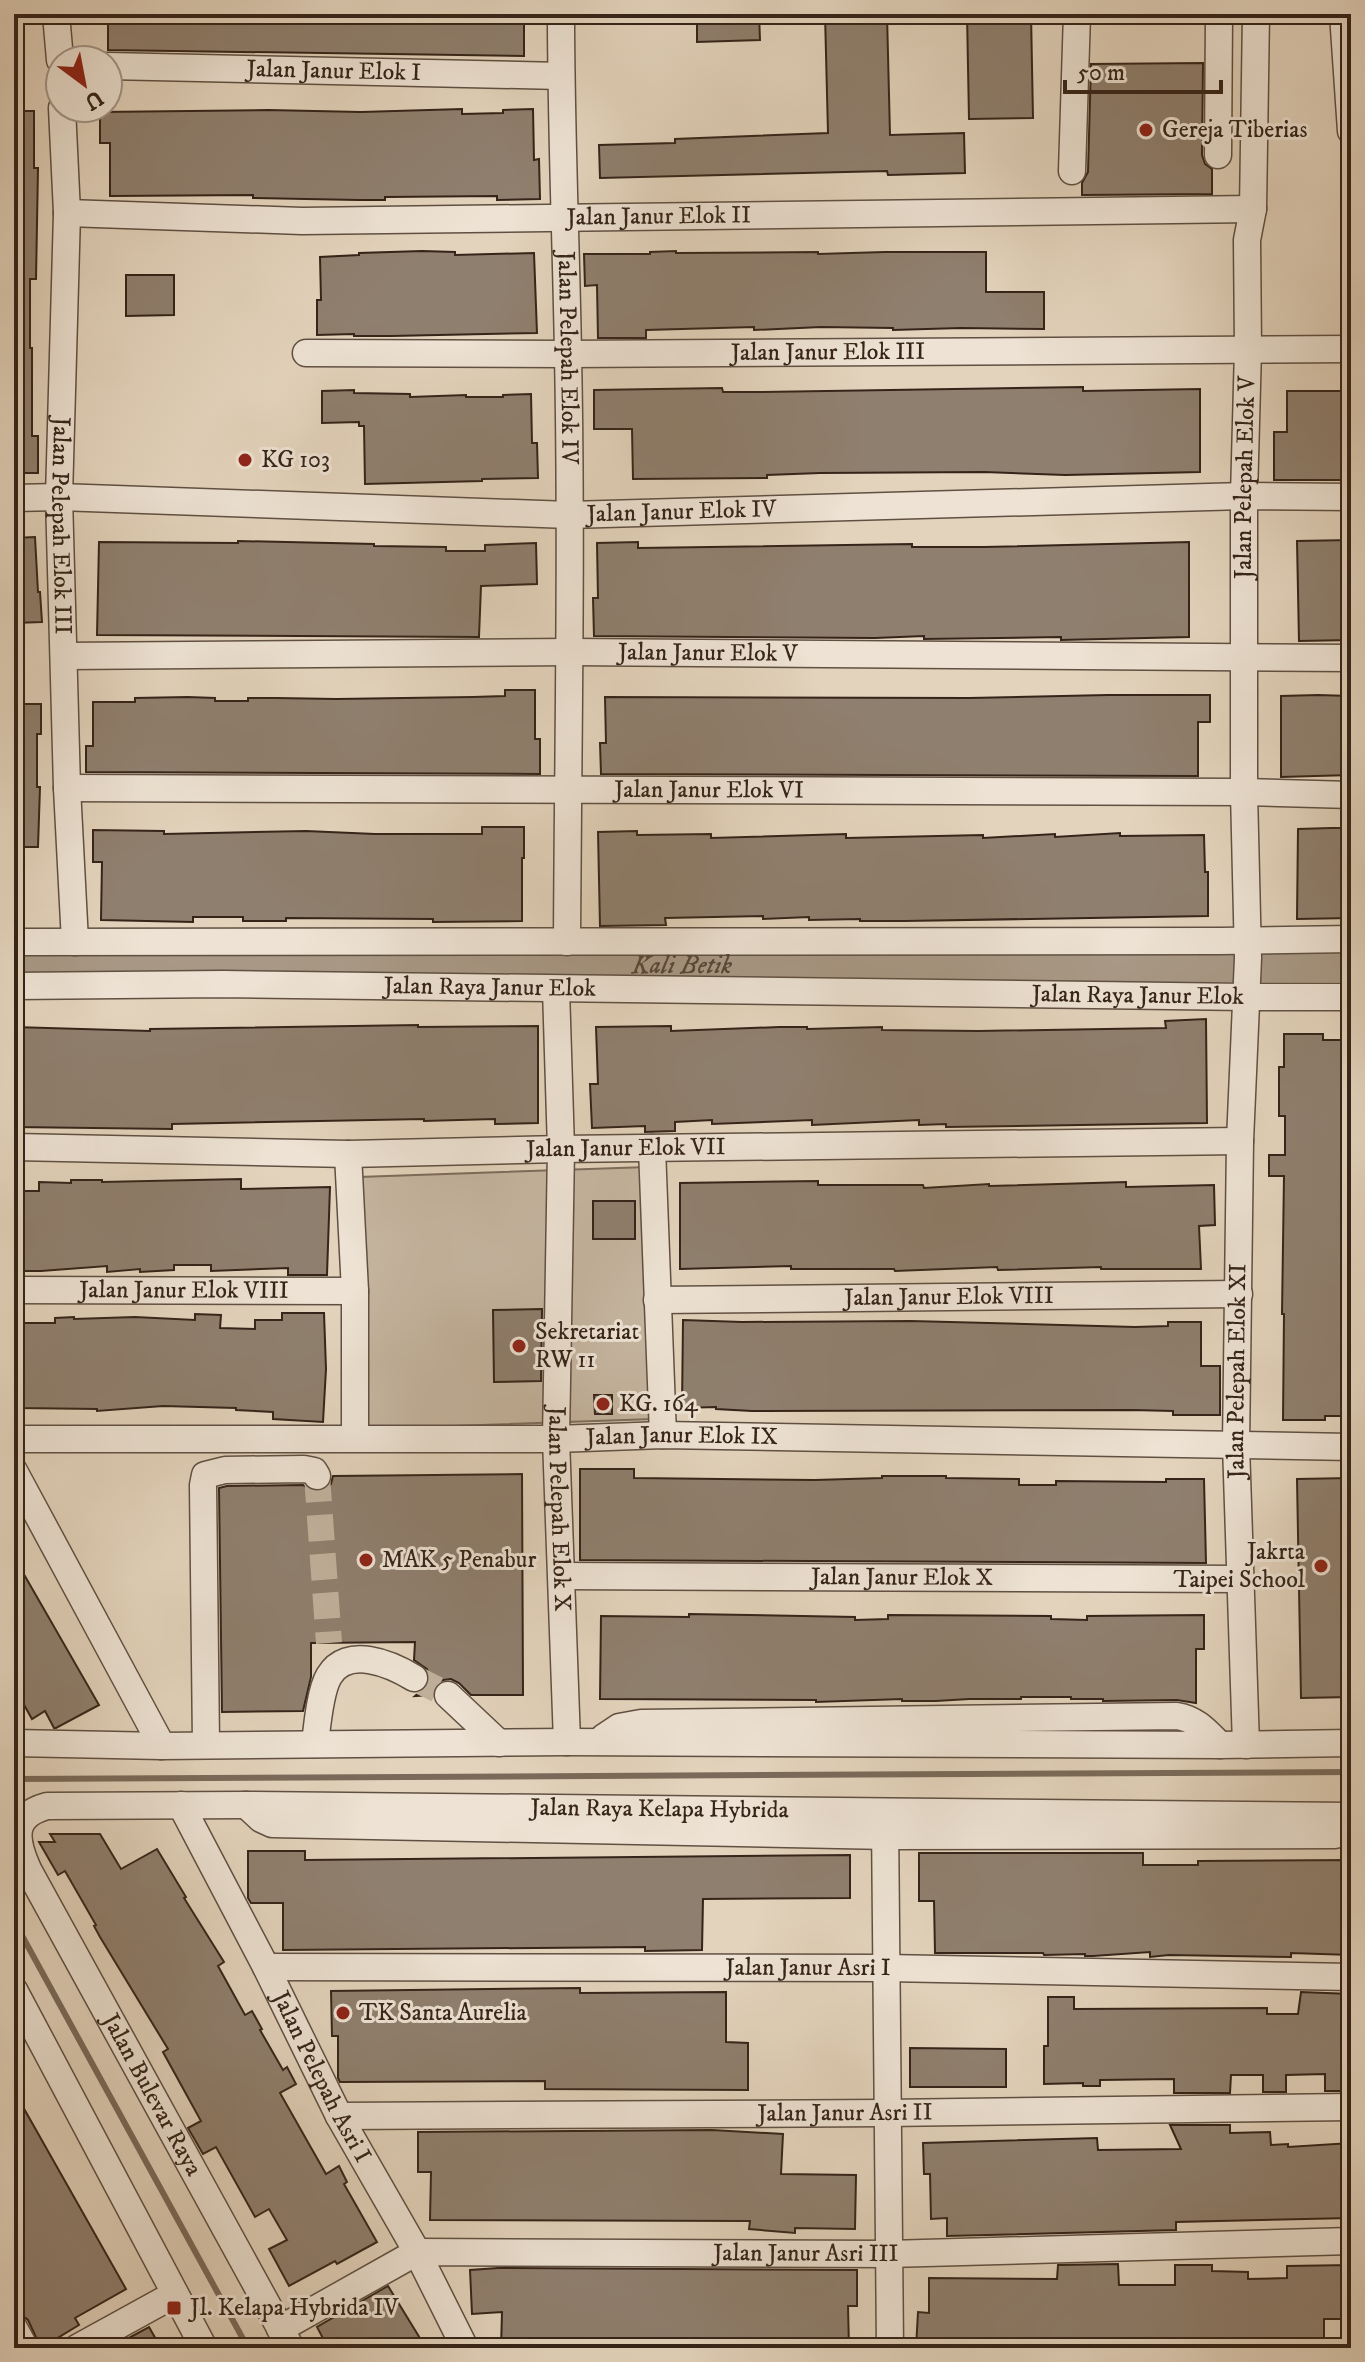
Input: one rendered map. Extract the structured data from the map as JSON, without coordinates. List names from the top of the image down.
{
  "streets": {
    "street": [
      "Jalan Janur Elok I",
      "Jalan Janur Elok II",
      "Jalan Janur Elok III",
      "Jalan Pelepah Elok IV",
      "Jalan Pelepah Elok V",
      "Jalan Janur Elok IV",
      "Jalan Pelepah Elok III",
      "Jalan Janur Elok V",
      "Jalan Janur Elok VI",
      "Jalan Raya Janur Elok",
      "Jalan Janur Elok VII",
      "Jalan Janur Elok VIII",
      "Jalan Pelepah Elok XI",
      "Jalan Janur Elok IX",
      "Jalan Pelepah Elok X",
      "Jalan Janur Elok X",
      "Jalan Raya Kelapa Hybrida",
      "Jalan Janur Asri I",
      "Jalan Pelepah Asri I",
      "Jalan Bulevar Raya",
      "Jalan Janur Asri II",
      "Jalan Janur Asri III"
    ]
  },
  "crossings": [
    ["Jalan Janur Elok I", "Jalan Pelepah Elok IV"],
    ["Jalan Janur Elok II", "Jalan Pelepah Elok IV"],
    ["Jalan Janur Elok II", "Jalan Pelepah Elok V"],
    ["Jalan Janur Elok II", "Jalan Pelepah Elok III"],
    ["Jalan Janur Elok III", "Jalan Pelepah Elok IV"],
    ["Jalan Janur Elok III", "Jalan Pelepah Elok V"],
    ["Jalan Pelepah Elok IV", "Jalan Janur Elok IV"],
    ["Jalan Pelepah Elok IV", "Jalan Janur Elok V"],
    ["Jalan Pelepah Elok IV", "Jalan Janur Elok VI"],
    ["Jalan Pelepah Elok IV", "Jalan Raya Janur Elok"],
    ["Jalan Pelepah Elok V", "Jalan Janur Elok IV"],
    ["Jalan Pelepah Elok V", "Jalan Janur Elok V"],
    ["Jalan Pelepah Elok V", "Jalan Janur Elok VI"],
    ["Jalan Pelepah Elok V", "Jalan Raya Janur Elok"],
    ["Jalan Pelepah Elok V", "Jalan Pelepah Elok XI"],
    ["Jalan Janur Elok IV", "Jalan Pelepah Elok III"],
    ["Jalan Pelepah Elok III", "Jalan Janur Elok V"],
    ["Jalan Pelepah Elok III", "Jalan Janur Elok VI"],
    ["Jalan Pelepah Elok III", "Jalan Raya Janur Elok"],
    ["Jalan Raya Janur Elok", "Jalan Pelepah Elok XI"],
    ["Jalan Raya Janur Elok", "Jalan Pelepah Elok X"],
    ["Jalan Janur Elok VII", "Jalan Pelepah Elok XI"],
    ["Jalan Janur Elok VII", "Jalan Pelepah Elok X"],
    ["Jalan Janur Elok VIII", "Jalan Pelepah Elok XI"],
    ["Jalan Pelepah Elok XI", "Jalan Janur Elok IX"],
    ["Jalan Pelepah Elok XI", "Jalan Janur Elok X"],
    ["Jalan Janur Elok IX", "Jalan Pelepah Elok X"],
    ["Jalan Pelepah Elok X", "Jalan Janur Elok X"],
    ["Jalan Raya Kelapa Hybrida", "Jalan Pelepah Asri I"],
    ["Jalan Raya Kelapa Hybrida", "Jalan Bulevar Raya"],
    ["Jalan Janur Asri I", "Jalan Pelepah Asri I"],
    ["Jalan Pelepah Asri I", "Jalan Janur Asri II"],
    ["Jalan Pelepah Asri I", "Jalan Janur Asri III"],
    ["Jalan Bulevar Raya", "Jalan Janur Asri III"]
  ],
  "water": ["Kali Betik"],
  "places": {
    "other": [
      "Gereja Tiberias",
      "KG 103",
      "Sekretariat RW 11",
      "KG. 164",
      "MAK 5 Penabur",
      "Jakrta Taipei School",
      "TK Santa Aurelia"
    ],
    "transit": ["Jl. Kelapa Hybrida IV"]
  },
  "scale_bar": "50 m",
  "north": "bottom right"
}
